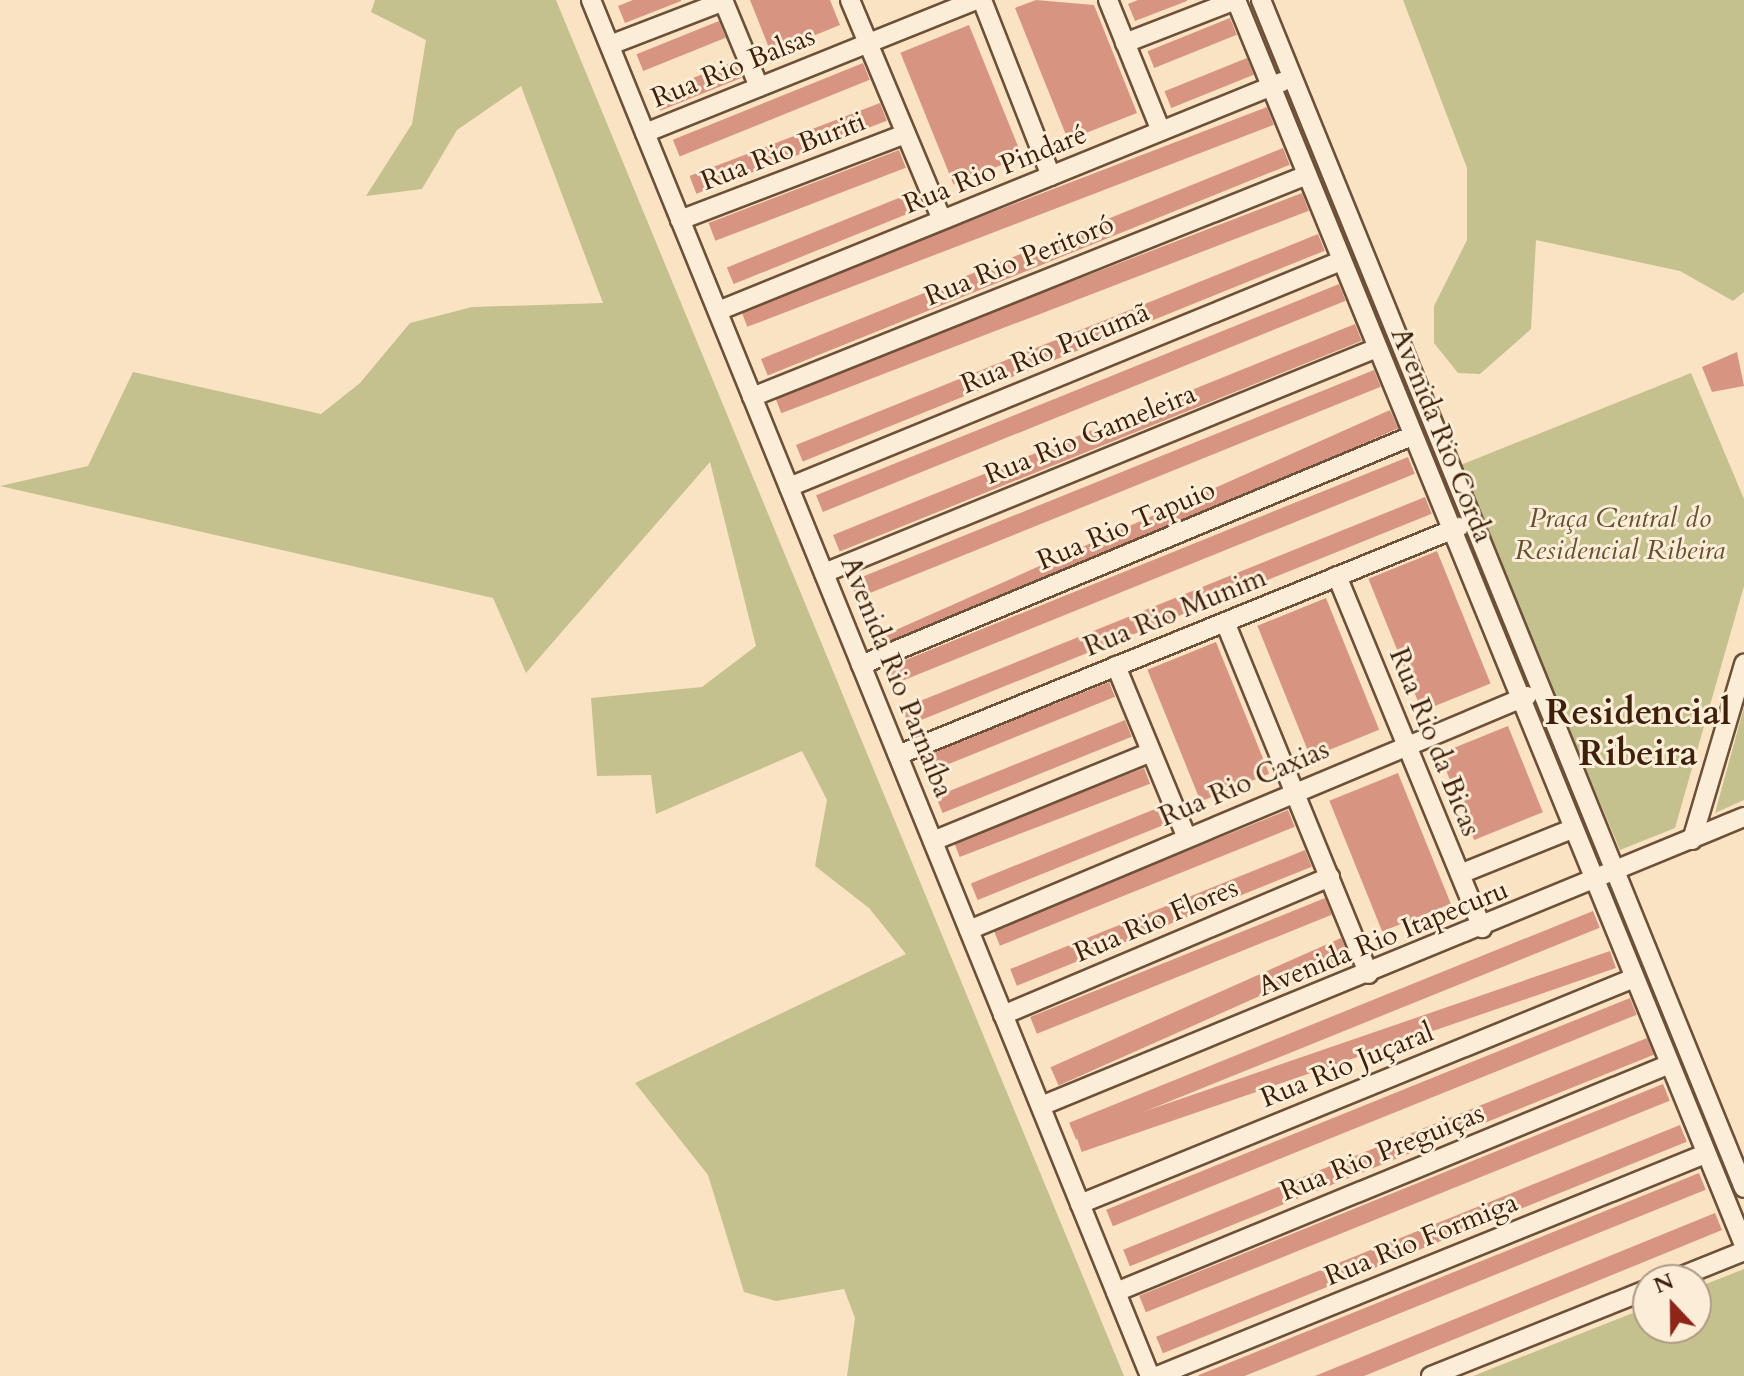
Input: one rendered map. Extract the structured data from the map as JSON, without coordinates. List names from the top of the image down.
{
  "streets": {
    "street": [
      "Rua Rio Balsas",
      "Rua Rio Buriti",
      "Rua Rio Pindaré",
      "Rua Rio Peritoró",
      "Rua Rio Pucumã",
      "Rua Rio Gameleira",
      "Avenida Rio Corda",
      "Rua Rio Tapuio",
      "Rua Rio Munim",
      "Avenida Rio Parnaíba",
      "Rua Rio da Bicas",
      "Rua Rio Caxias",
      "Rua Rio Flores",
      "Avenida Rio Itapecuru",
      "Rua Rio Juçaral",
      "Rua Rio Preguiças",
      "Rua Rio Formiga"
    ]
  },
  "crossings": [
    ["Rua Rio Balsas", "Avenida Rio Parnaíba"],
    ["Rua Rio Buriti", "Avenida Rio Parnaíba"],
    ["Rua Rio Pindaré", "Avenida Rio Corda"],
    ["Rua Rio Pindaré", "Avenida Rio Parnaíba"],
    ["Rua Rio Peritoró", "Avenida Rio Corda"],
    ["Rua Rio Peritoró", "Avenida Rio Parnaíba"],
    ["Rua Rio Pucumã", "Avenida Rio Corda"],
    ["Rua Rio Pucumã", "Avenida Rio Parnaíba"],
    ["Rua Rio Gameleira", "Avenida Rio Corda"],
    ["Rua Rio Gameleira", "Avenida Rio Parnaíba"],
    ["Avenida Rio Corda", "Rua Rio Tapuio"],
    ["Avenida Rio Corda", "Rua Rio Munim"],
    ["Avenida Rio Corda", "Rua Rio Caxias"],
    ["Avenida Rio Corda", "Avenida Rio Itapecuru"],
    ["Avenida Rio Corda", "Rua Rio Juçaral"],
    ["Avenida Rio Corda", "Rua Rio Preguiças"],
    ["Avenida Rio Corda", "Rua Rio Formiga"],
    ["Rua Rio Tapuio", "Avenida Rio Parnaíba"],
    ["Rua Rio Munim", "Avenida Rio Parnaíba"],
    ["Rua Rio Munim", "Rua Rio da Bicas"],
    ["Avenida Rio Parnaíba", "Rua Rio Caxias"],
    ["Avenida Rio Parnaíba", "Rua Rio Flores"],
    ["Avenida Rio Parnaíba", "Avenida Rio Itapecuru"],
    ["Avenida Rio Parnaíba", "Rua Rio Juçaral"],
    ["Avenida Rio Parnaíba", "Rua Rio Preguiças"],
    ["Rua Rio da Bicas", "Rua Rio Caxias"],
    ["Rua Rio da Bicas", "Avenida Rio Itapecuru"]
  ],
  "districts": ["Residencial Ribeira"],
  "parks": ["Praça Central do Residencial Ribeira"],
  "north": "top"
}
